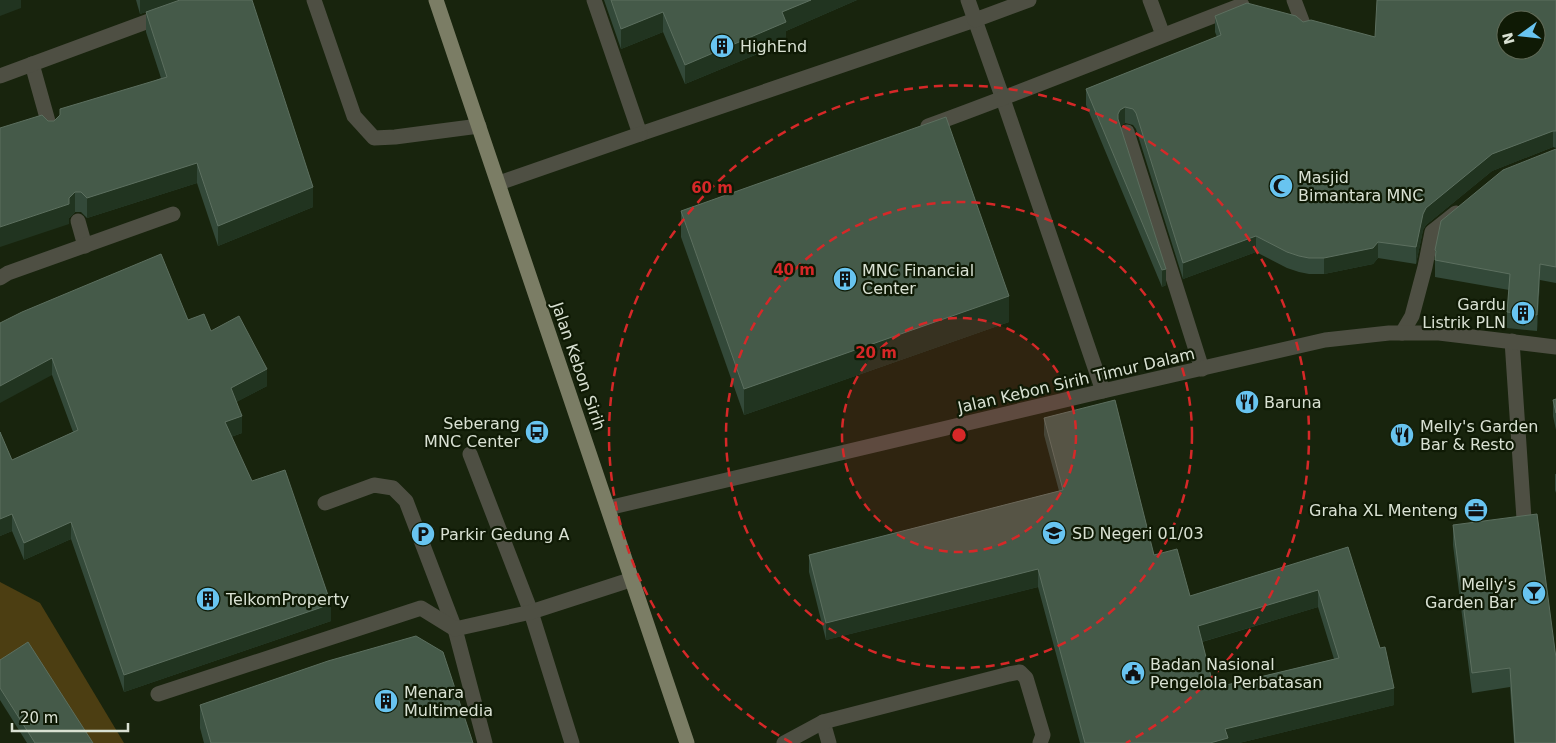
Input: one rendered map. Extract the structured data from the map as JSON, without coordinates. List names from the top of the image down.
{
  "streets": {
    "main road": ["Jalan Kebon Sirih"],
    "street": ["Jalan Kebon Sirih Timur Dalam"]
  },
  "crossings": [
    ["Jalan Kebon Sirih", "Jalan Kebon Sirih Timur Dalam"]
  ],
  "places": {
    "building": [
      "HighEnd",
      "MNC Financial Center",
      "Gardu Listrik PLN",
      "TelkomProperty",
      "Menara Multimedia"
    ],
    "mosque": ["Masjid Bimantara MNC"],
    "restaurant": ["Baruna", "Melly's Garden Bar & Resto"],
    "bus stop": ["Seberang MNC Center"],
    "office": ["Graha XL Menteng"],
    "school or university": ["SD Negeri 01/03"],
    "parking": ["Parkir Gedung A"],
    "bar": ["Melly's Garden Bar"],
    "public building": ["Badan Nasional Pengelola Perbatasan"]
  },
  "scale_bar": "20 m",
  "north": "left",
  "rings": ["60 m", "40 m", "20 m"]
}
